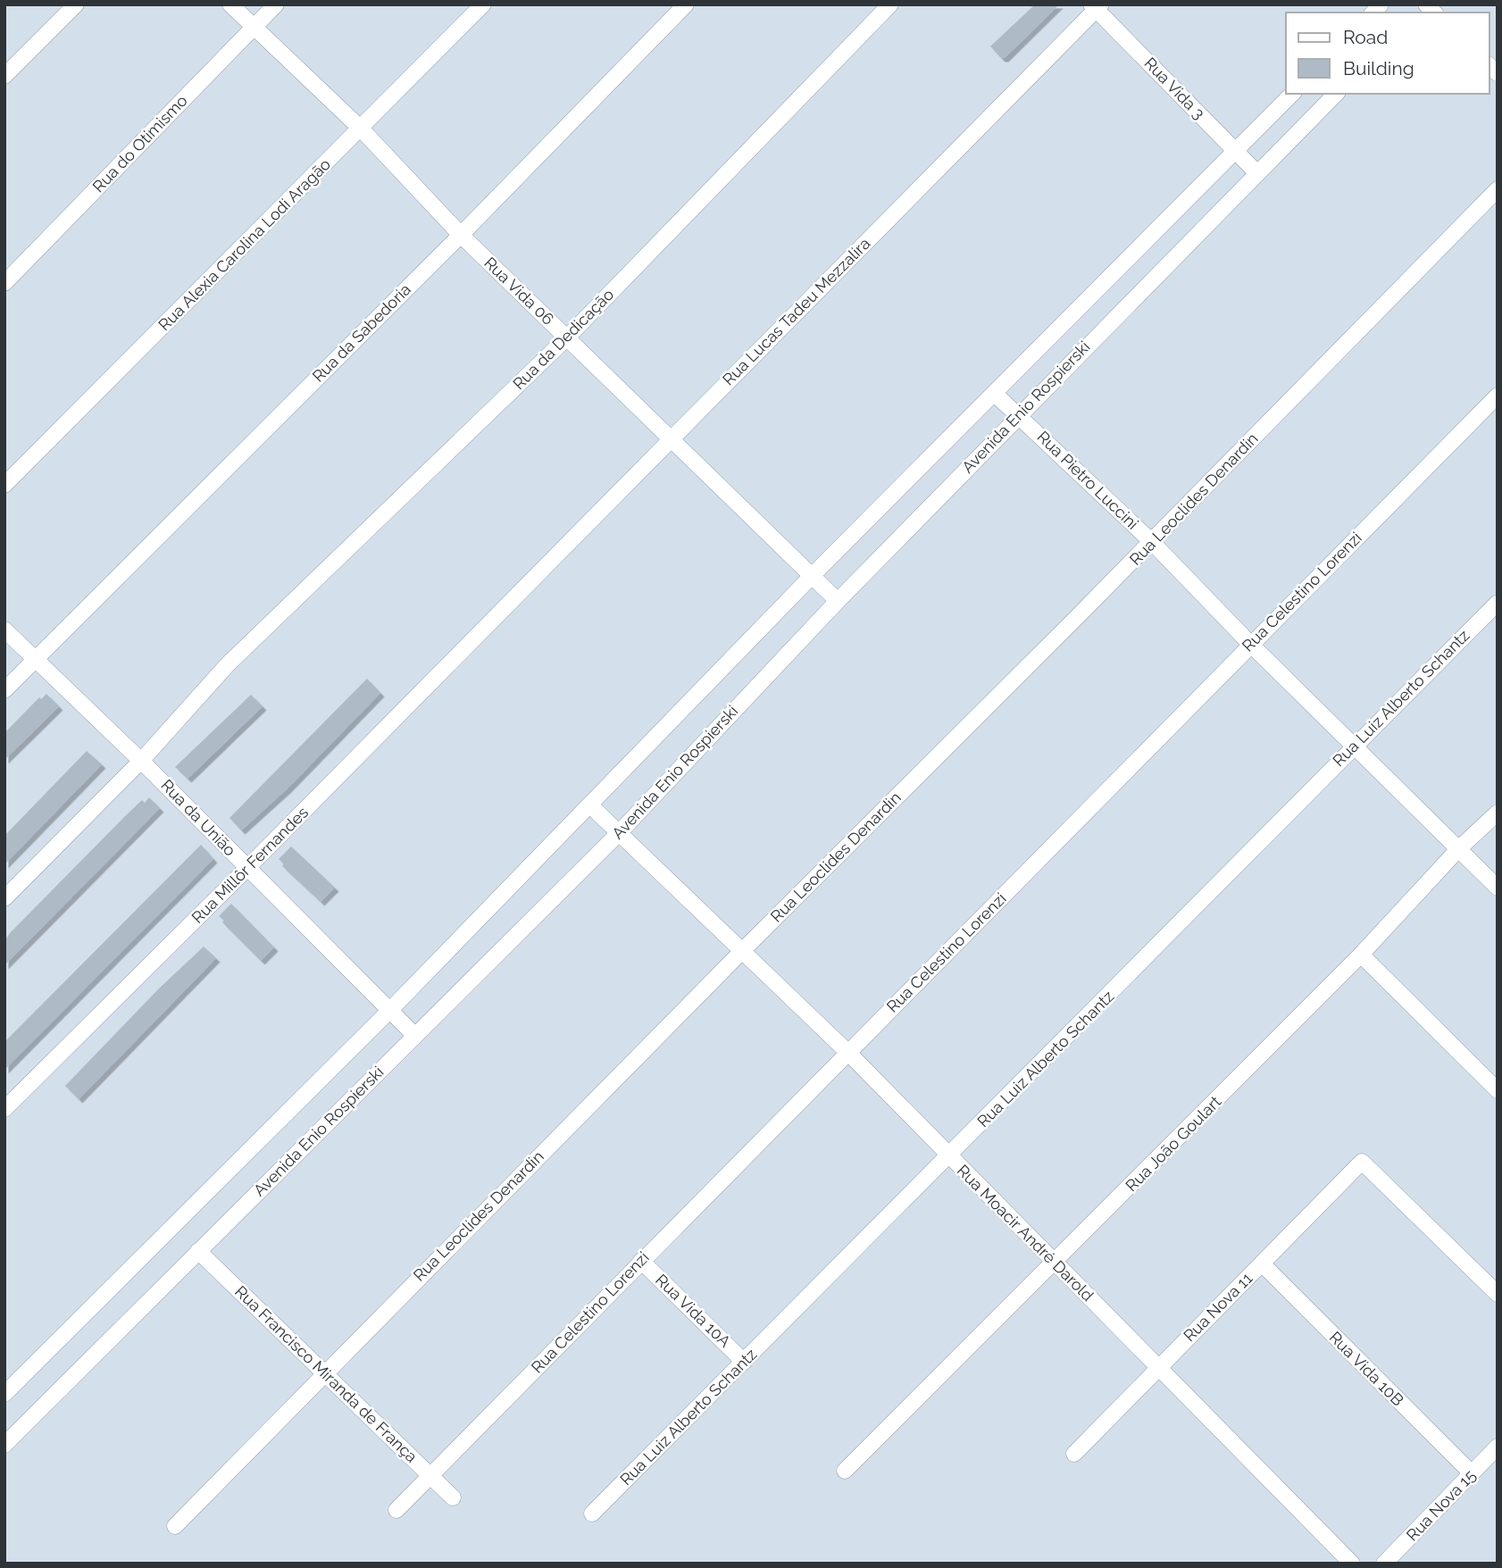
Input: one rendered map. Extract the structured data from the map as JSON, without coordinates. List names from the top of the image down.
{
  "streets": {
    "street": [
      "Rua Vida 3",
      "Rua do Otimismo",
      "Rua Alexia Carolina Lodi Aragão",
      "Rua Vida 06",
      "Rua Lucas Tadeu Mezzalira",
      "Rua da Sabedoria",
      "Rua da Dedicação",
      "Avenida Enio Rospierski",
      "Rua Pietro Luccini",
      "Rua Leoclides Denardin",
      "Rua Celestino Lorenzi",
      "Rua Luiz Alberto Schantz",
      "Rua da União",
      "Rua Millôr Fernandes",
      "Rua João Goulart",
      "Rua Moacir André Darold",
      "Rua Nova 11",
      "Rua Vida 10A",
      "Rua Vida 10B",
      "Rua Francisco Miranda de França",
      "Rua Nova 15"
    ]
  },
  "crossings": [
    ["Rua Vida 3", "Rua Lucas Tadeu Mezzalira"],
    ["Rua Vida 3", "Avenida Enio Rospierski"],
    ["Rua do Otimismo", "Rua Vida 06"],
    ["Rua Alexia Carolina Lodi Aragão", "Rua Vida 06"],
    ["Rua Vida 06", "Rua Lucas Tadeu Mezzalira"],
    ["Rua Vida 06", "Rua da Sabedoria"],
    ["Rua Vida 06", "Rua da Dedicação"],
    ["Rua Vida 06", "Avenida Enio Rospierski"],
    ["Rua Lucas Tadeu Mezzalira", "Rua Millôr Fernandes"],
    ["Rua da Sabedoria", "Rua da União"],
    ["Rua da Dedicação", "Rua da União"],
    ["Avenida Enio Rospierski", "Rua Pietro Luccini"],
    ["Avenida Enio Rospierski", "Rua da União"],
    ["Avenida Enio Rospierski", "Rua Moacir André Darold"],
    ["Avenida Enio Rospierski", "Rua Francisco Miranda de França"],
    ["Rua Pietro Luccini", "Rua Leoclides Denardin"],
    ["Rua Pietro Luccini", "Rua Celestino Lorenzi"],
    ["Rua Pietro Luccini", "Rua Luiz Alberto Schantz"],
    ["Rua Pietro Luccini", "Rua João Goulart"],
    ["Rua Leoclides Denardin", "Rua Moacir André Darold"],
    ["Rua Leoclides Denardin", "Rua Francisco Miranda de França"],
    ["Rua Celestino Lorenzi", "Rua Moacir André Darold"],
    ["Rua Celestino Lorenzi", "Rua Vida 10A"],
    ["Rua Celestino Lorenzi", "Rua Francisco Miranda de França"],
    ["Rua Luiz Alberto Schantz", "Rua Moacir André Darold"],
    ["Rua Luiz Alberto Schantz", "Rua Vida 10A"],
    ["Rua da União", "Rua Millôr Fernandes"],
    ["Rua João Goulart", "Rua Moacir André Darold"],
    ["Rua Moacir André Darold", "Rua Nova 11"],
    ["Rua Nova 11", "Rua Vida 10B"],
    ["Rua Vida 10B", "Rua Nova 15"]
  ],
  "legend": ["Road", "Building"]
}
